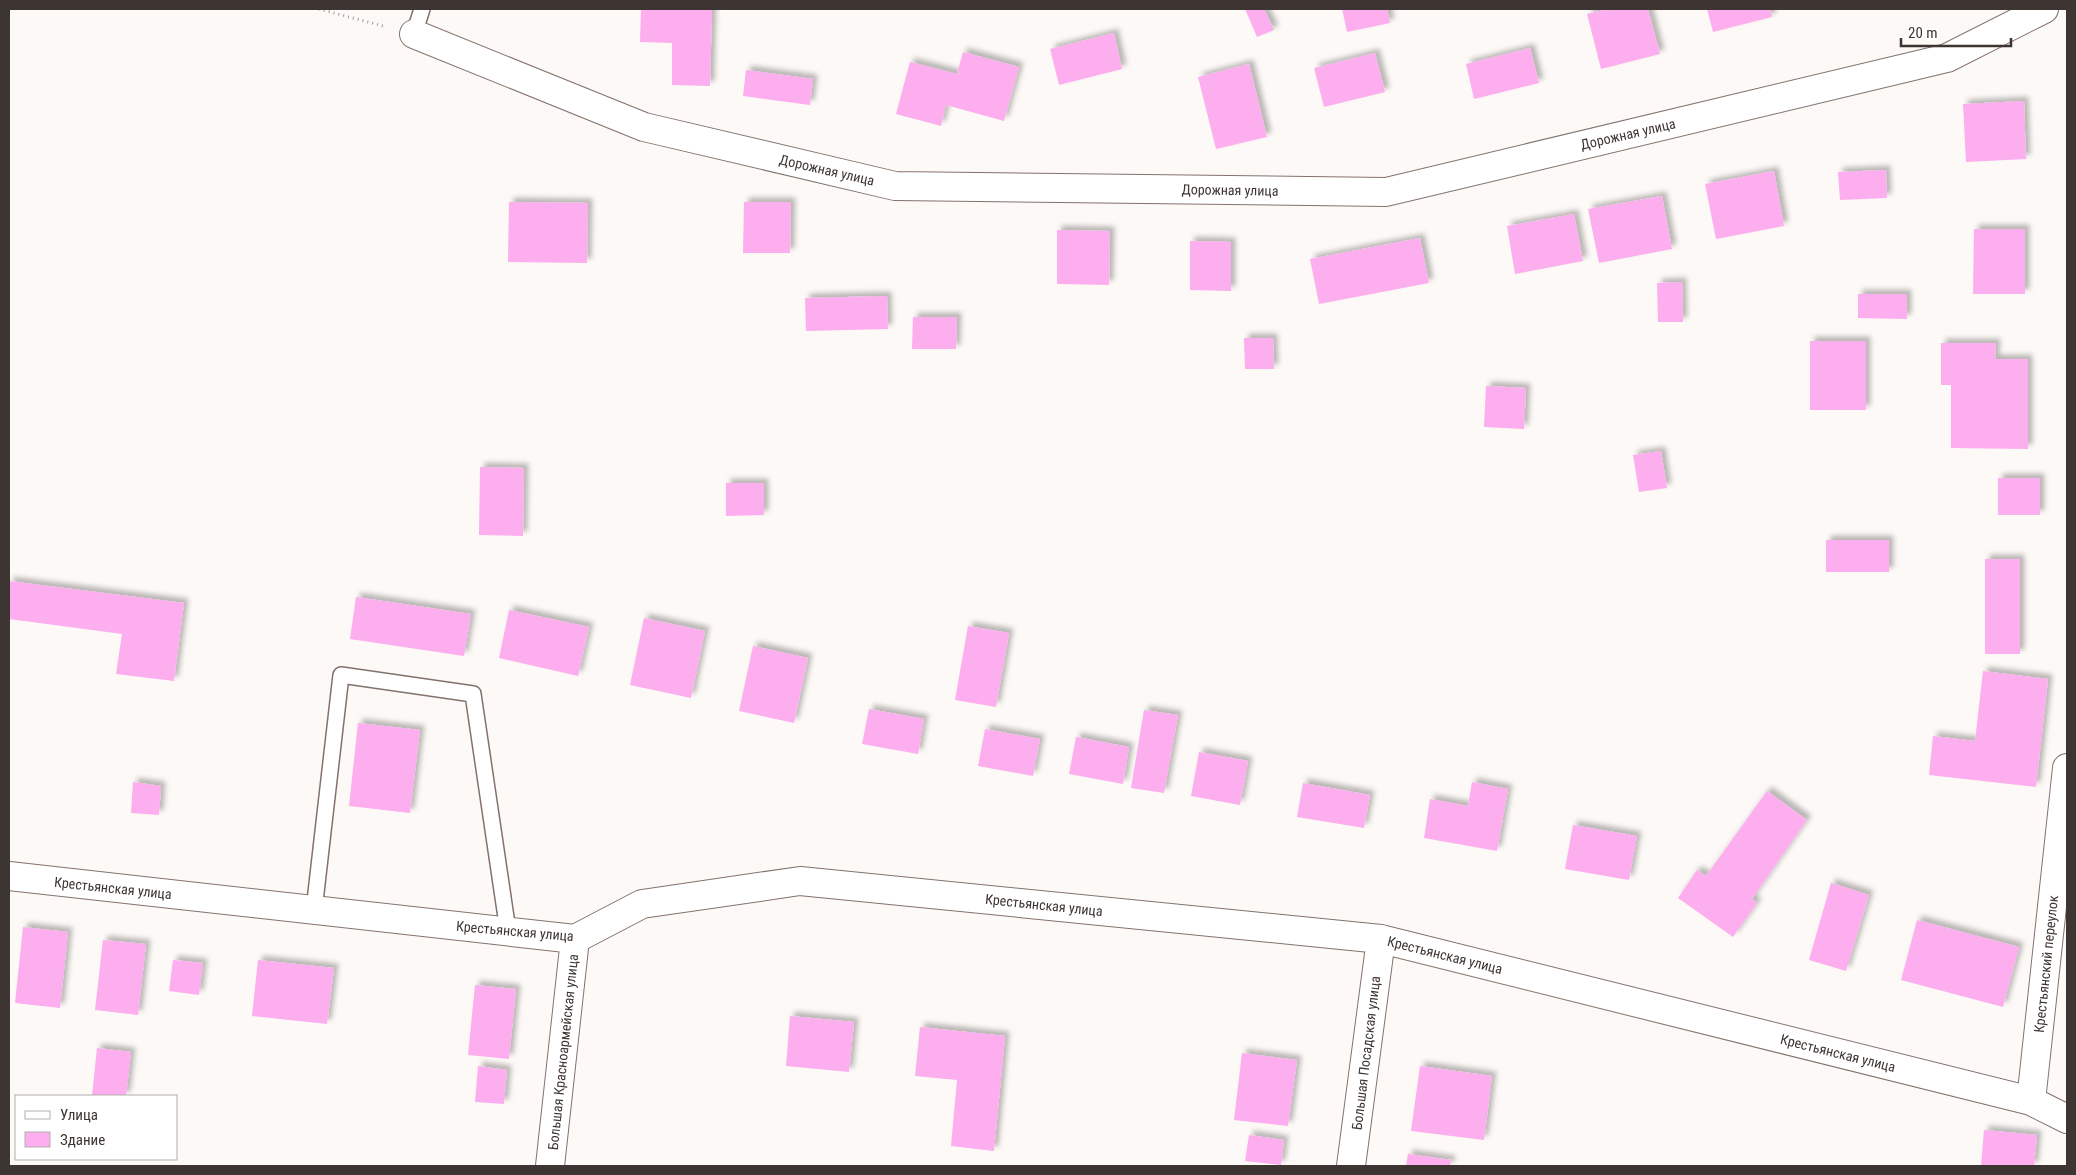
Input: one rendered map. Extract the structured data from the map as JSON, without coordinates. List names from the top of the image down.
{
  "streets": {
    "street": [
      "Дорожная улица",
      "Крестьянская улица",
      "Крестьянский переулок",
      "Большая Красноармейская улица",
      "Большая Посадская улица"
    ]
  },
  "crossings": [
    ["Крестьянская улица", "Крестьянский переулок"],
    ["Крестьянская улица", "Большая Красноармейская улица"],
    ["Крестьянская улица", "Большая Посадская улица"]
  ],
  "legend": ["Улица", "Здание"],
  "scale_bar": "20 m"
}
